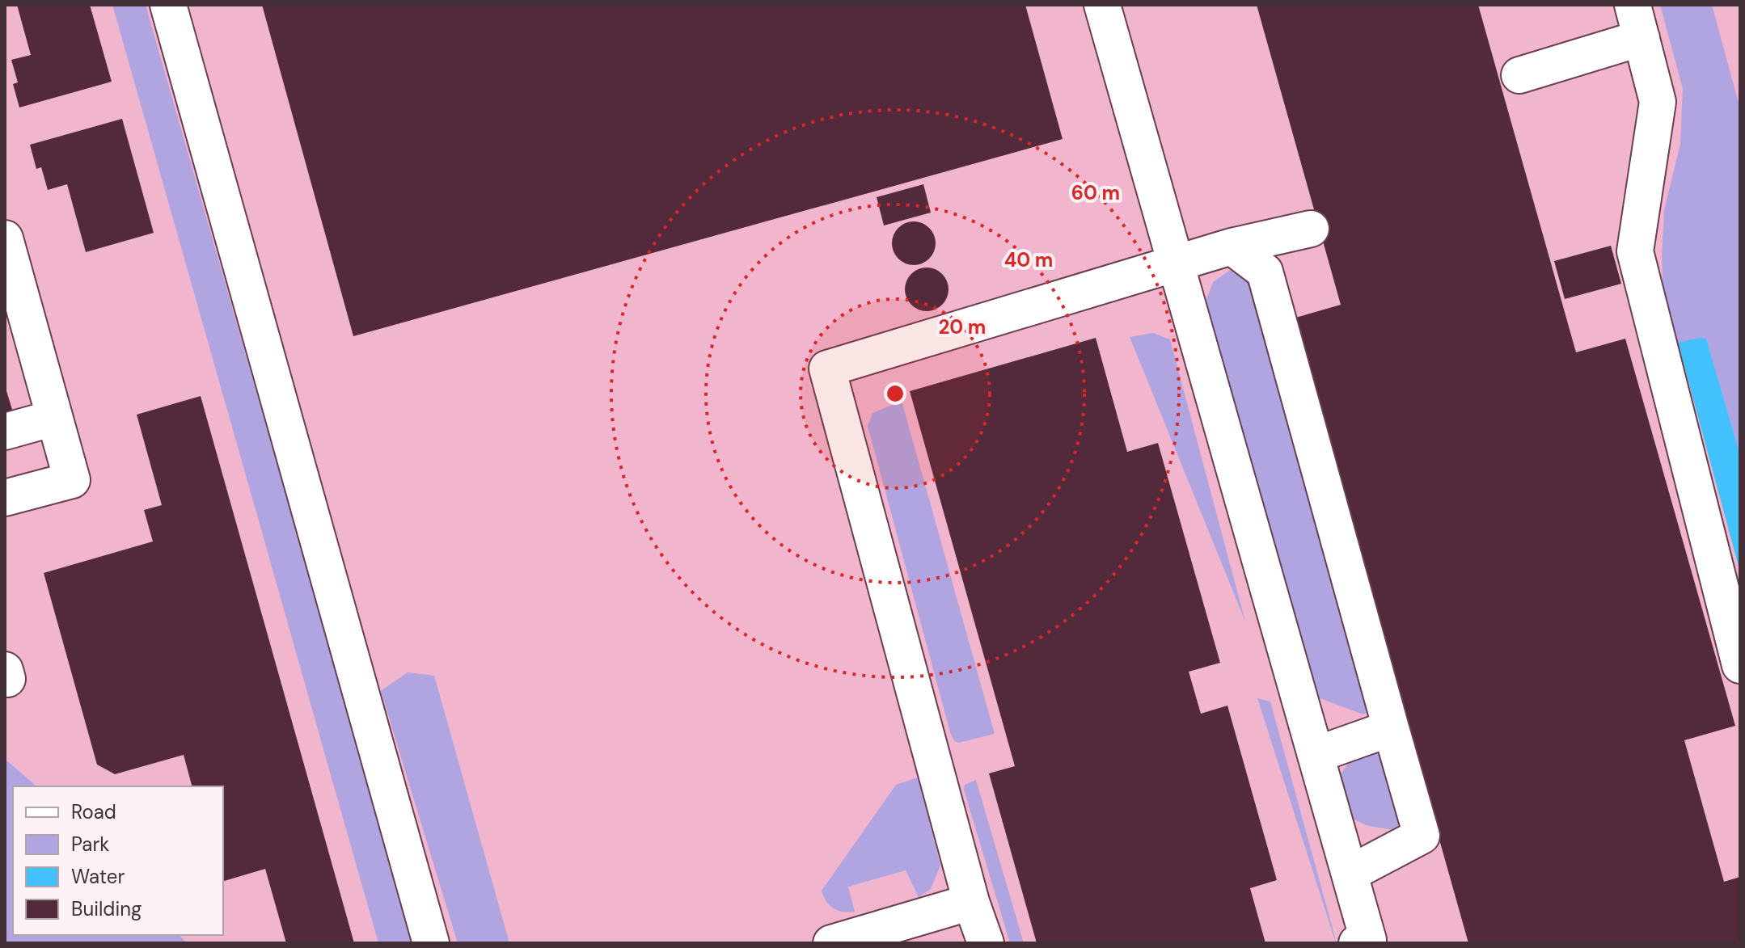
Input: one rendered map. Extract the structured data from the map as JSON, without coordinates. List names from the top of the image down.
{
  "legend": [
    "Road",
    "Park",
    "Water",
    "Building"
  ],
  "rings": ["60 m", "40 m", "20 m"]
}
